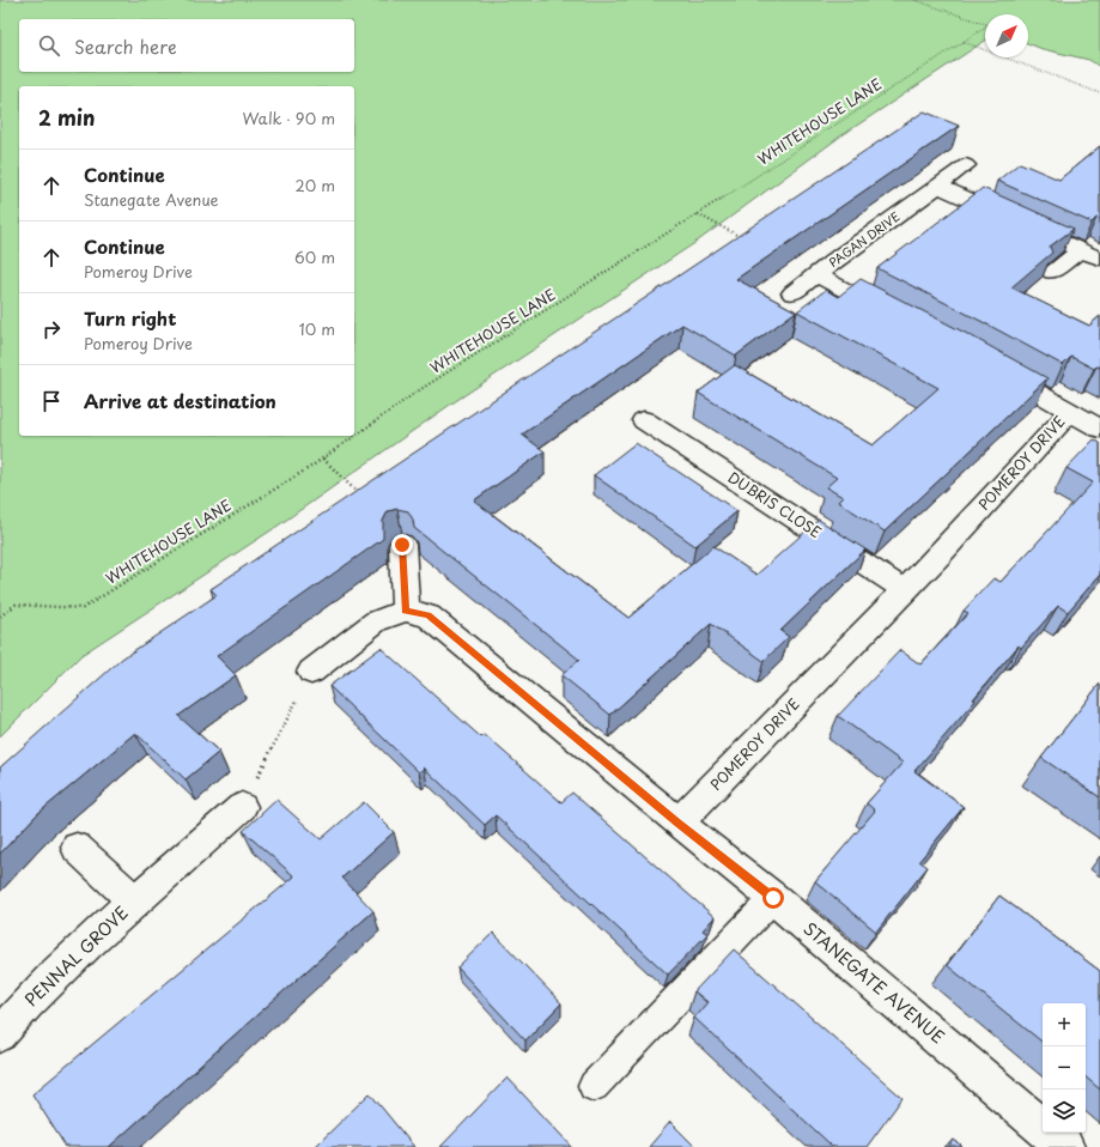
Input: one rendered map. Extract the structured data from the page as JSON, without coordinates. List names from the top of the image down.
{
  "streets": {
    "street": [
      "PAGAN DRIVE",
      "POMEROY DRIVE",
      "DUBRIS CLOSE",
      "PENNAL GROVE",
      "STANEGATE AVENUE"
    ],
    "path": ["WHITEHOUSE LANE"]
  },
  "crossings": [
    ["POMEROY DRIVE", "DUBRIS CLOSE"],
    ["POMEROY DRIVE", "STANEGATE AVENUE"]
  ],
  "north": "top right",
  "page": {
    "search": "Search here",
    "heading": ["2 min", "Walk · 90 m"],
    "list": [
      ["Continue", "Stanegate Avenue", "20 m"],
      ["Continue", "Pomeroy Drive", "60 m"],
      ["Turn right", "Pomeroy Drive", "10 m"],
      "Arrive at destination"
    ],
    "map_buttons": ["+", "−"]
  }
}
